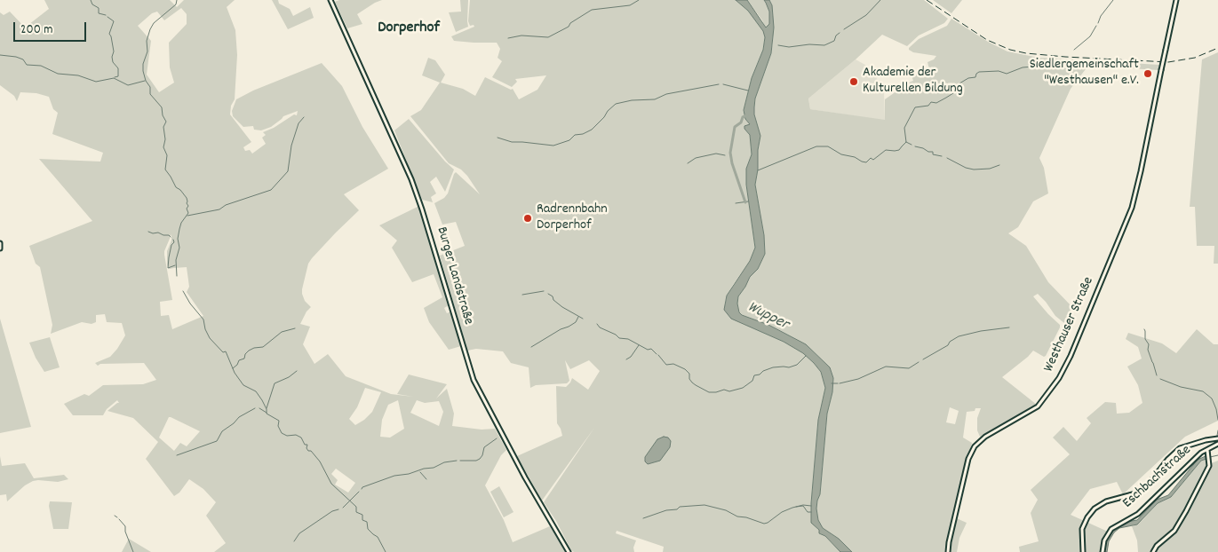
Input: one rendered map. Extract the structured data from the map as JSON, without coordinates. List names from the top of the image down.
{
  "streets": {
    "main road": ["Burger Landstraße", "Westhauser Straße", "Eschbachstraße"]
  },
  "districts": ["Dorperhof"],
  "water": ["Wupper"],
  "places": ["Siedlergemeinschaft \"Westhausen\" e.V.", "Akademie der Kulturellen Bildung", "Radrennbahn Dorperhof"],
  "scale_bar": "200 m"
}
